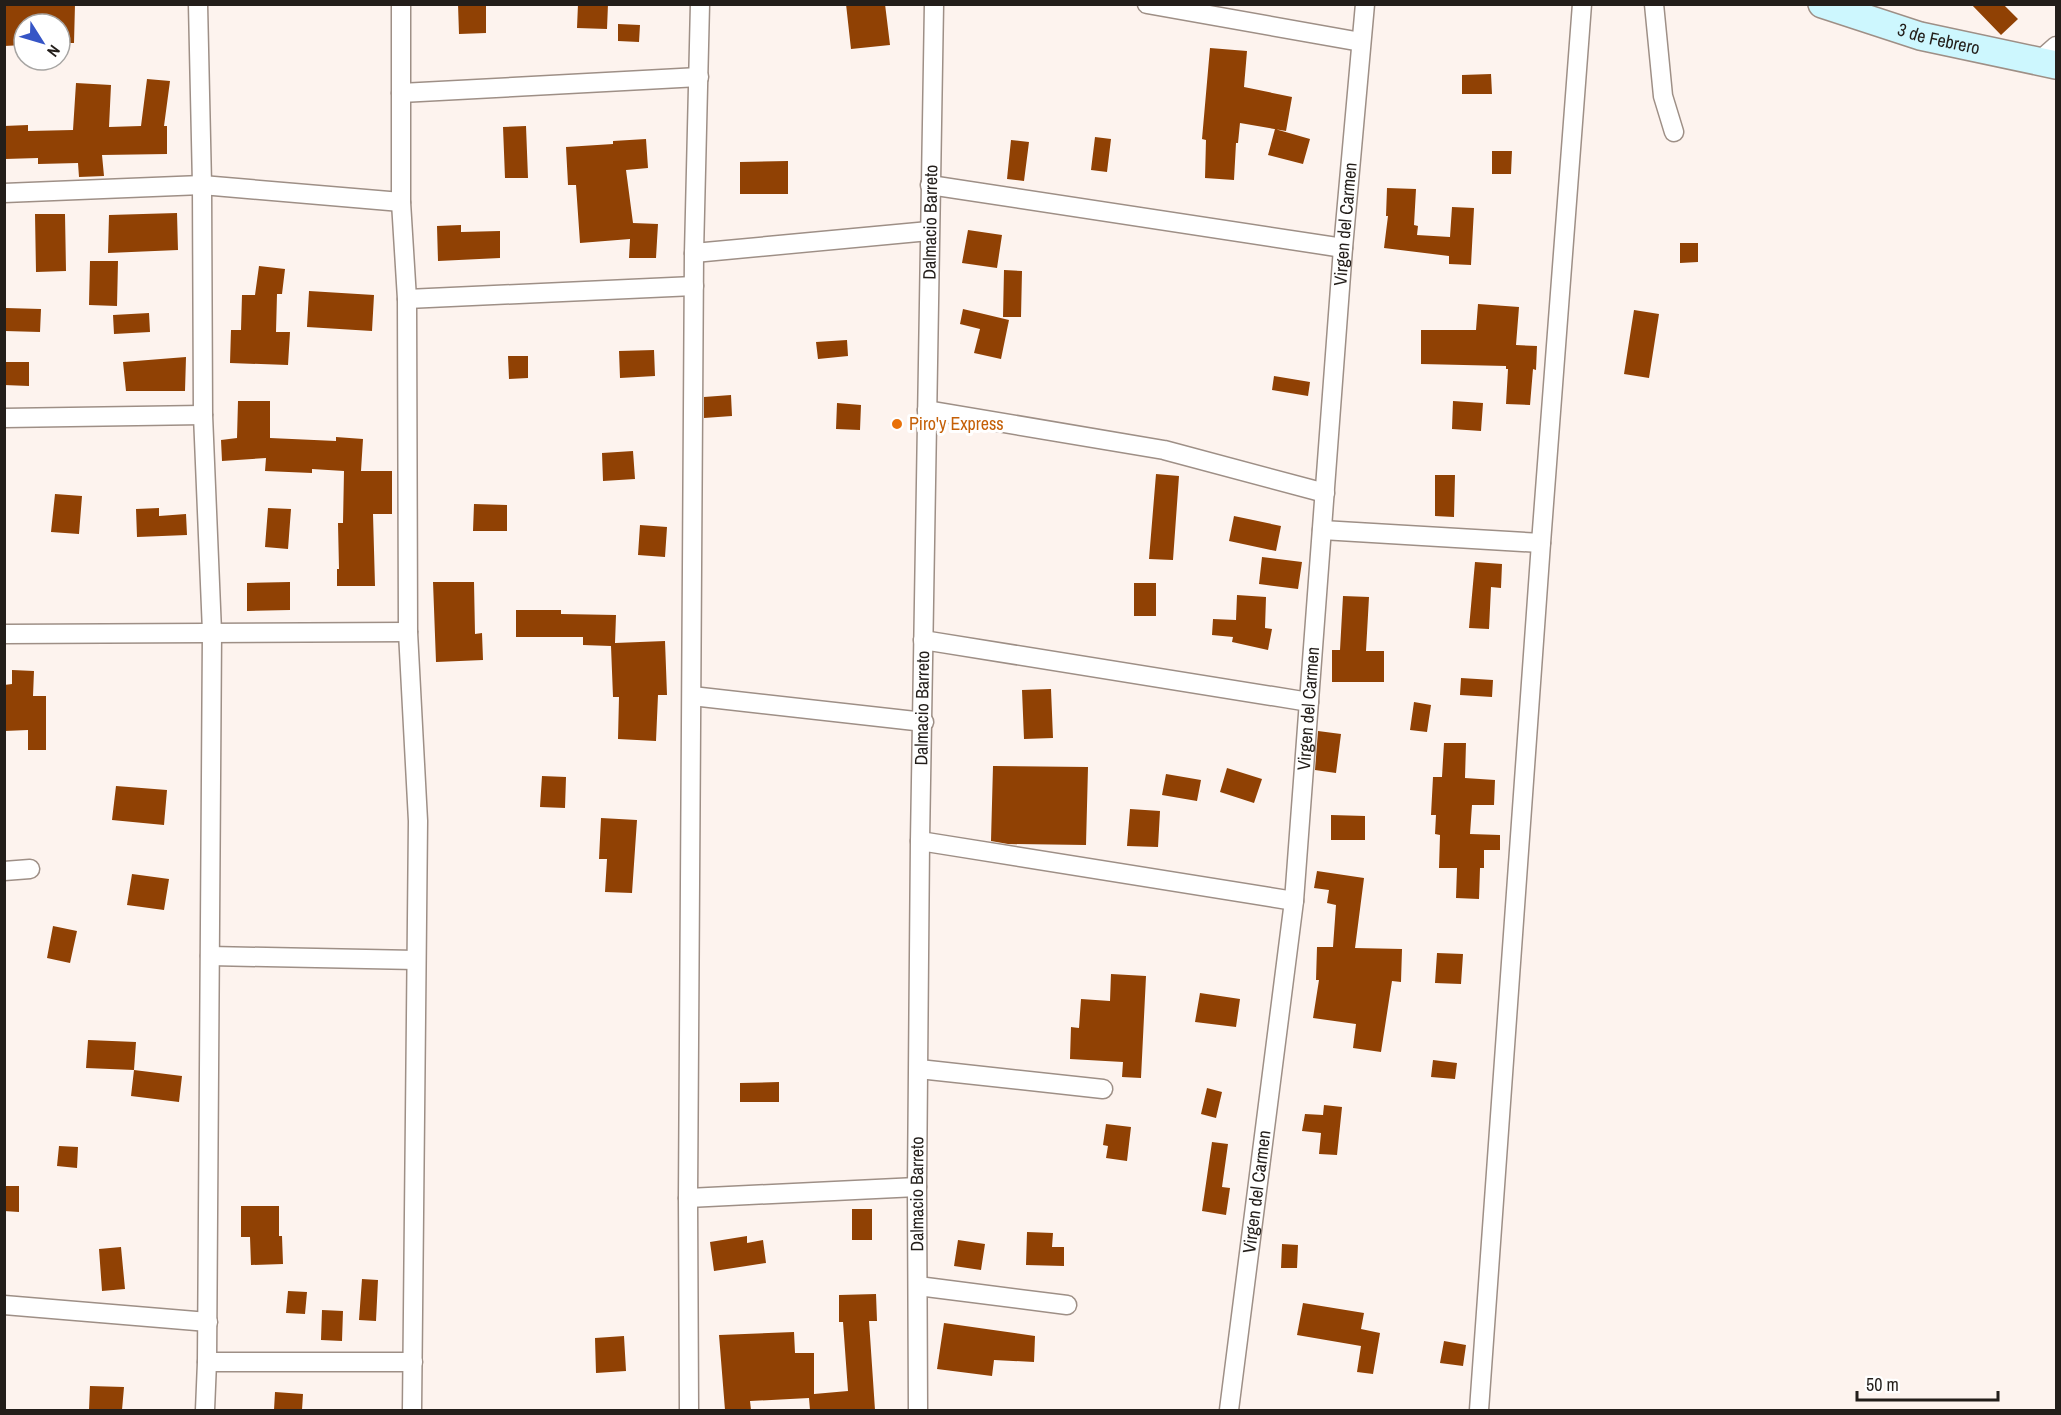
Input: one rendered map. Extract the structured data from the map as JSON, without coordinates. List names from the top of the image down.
{
  "streets": {
    "street": ["3 de Febrero", "Dalmacio Barreto", "Virgen del Carmen"]
  },
  "places": ["Piro'y Express"],
  "scale_bar": "50 m",
  "north": "bottom right"
}
